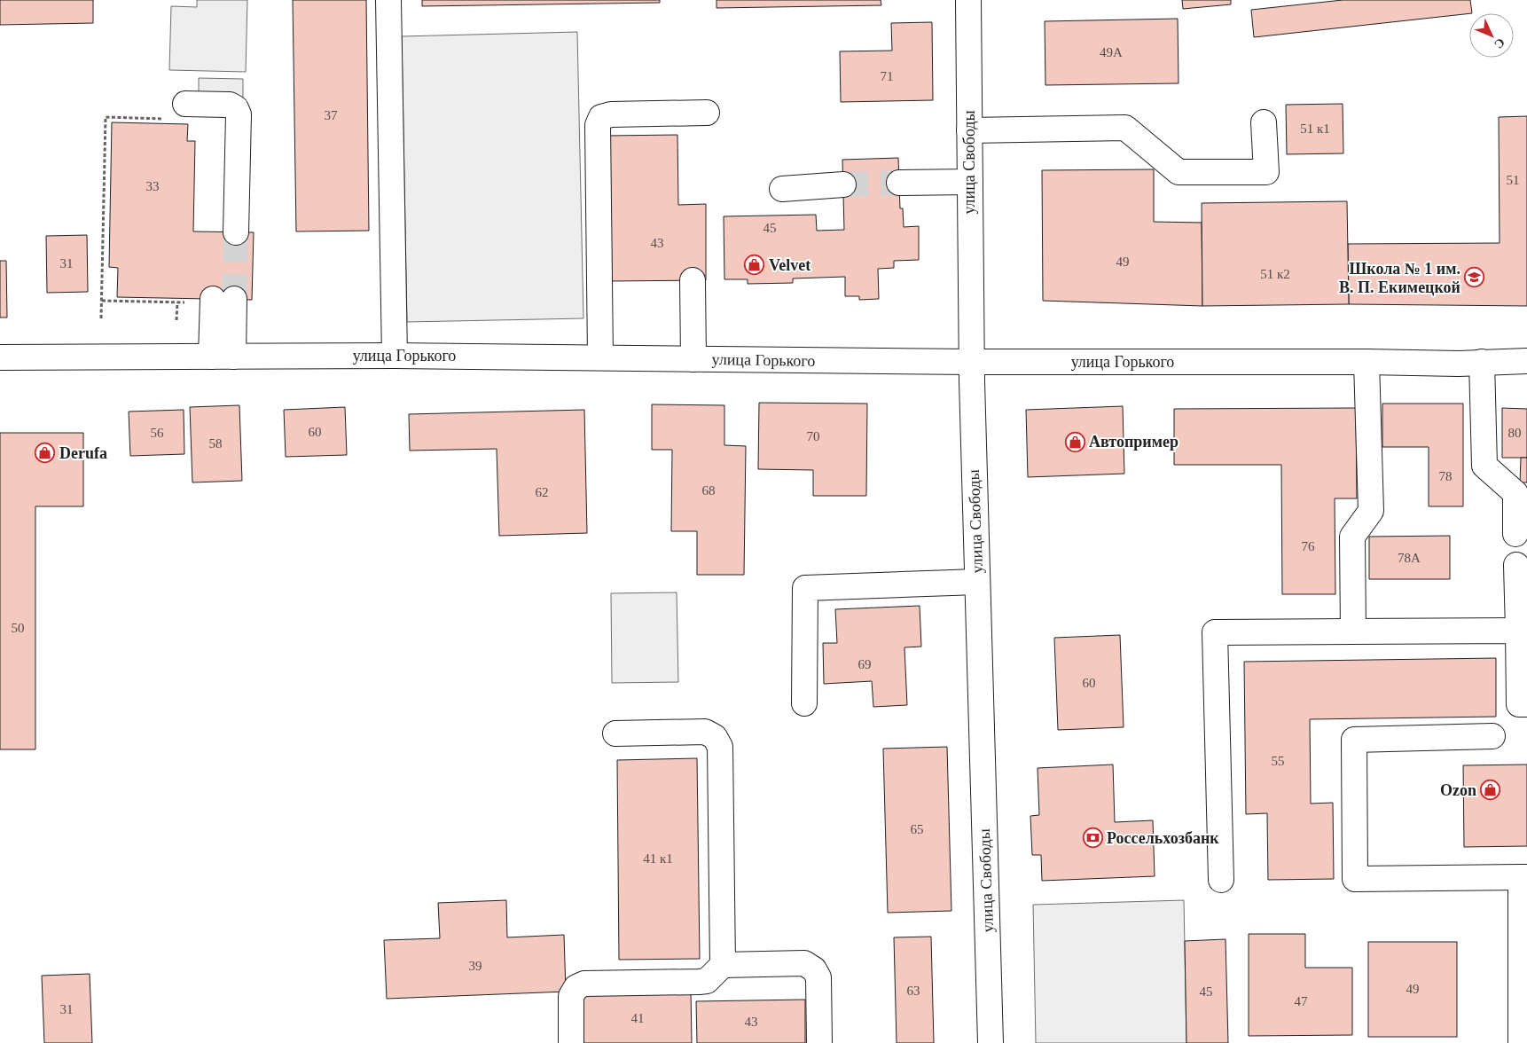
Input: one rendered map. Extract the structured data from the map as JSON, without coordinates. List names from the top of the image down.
{
  "streets": {
    "street": ["улица Свободы", "улица Горького"]
  },
  "crossings": [
    ["улица Свободы", "улица Горького"]
  ],
  "places": {
    "shop": [
      "Velvet",
      "Автопример",
      "Derufa",
      "Ozon"
    ],
    "school or university": ["Школа № 1 им. В. П. Екимецкой"],
    "bank": ["Россельхозбанк"]
  },
  "house_numbers": [
    "49А",
    "71",
    "37",
    "51 к1",
    "51",
    "33",
    "45",
    "43",
    "49",
    "31",
    "51 к2",
    "60",
    "56",
    "80",
    "70",
    "58",
    "78",
    "68",
    "62",
    "76",
    "78А",
    "50",
    "69",
    "60",
    "55",
    "65",
    "41 к1",
    "39",
    "49",
    "63",
    "45",
    "47",
    "31",
    "41",
    "43"
  ],
  "north": "bottom right"
}
